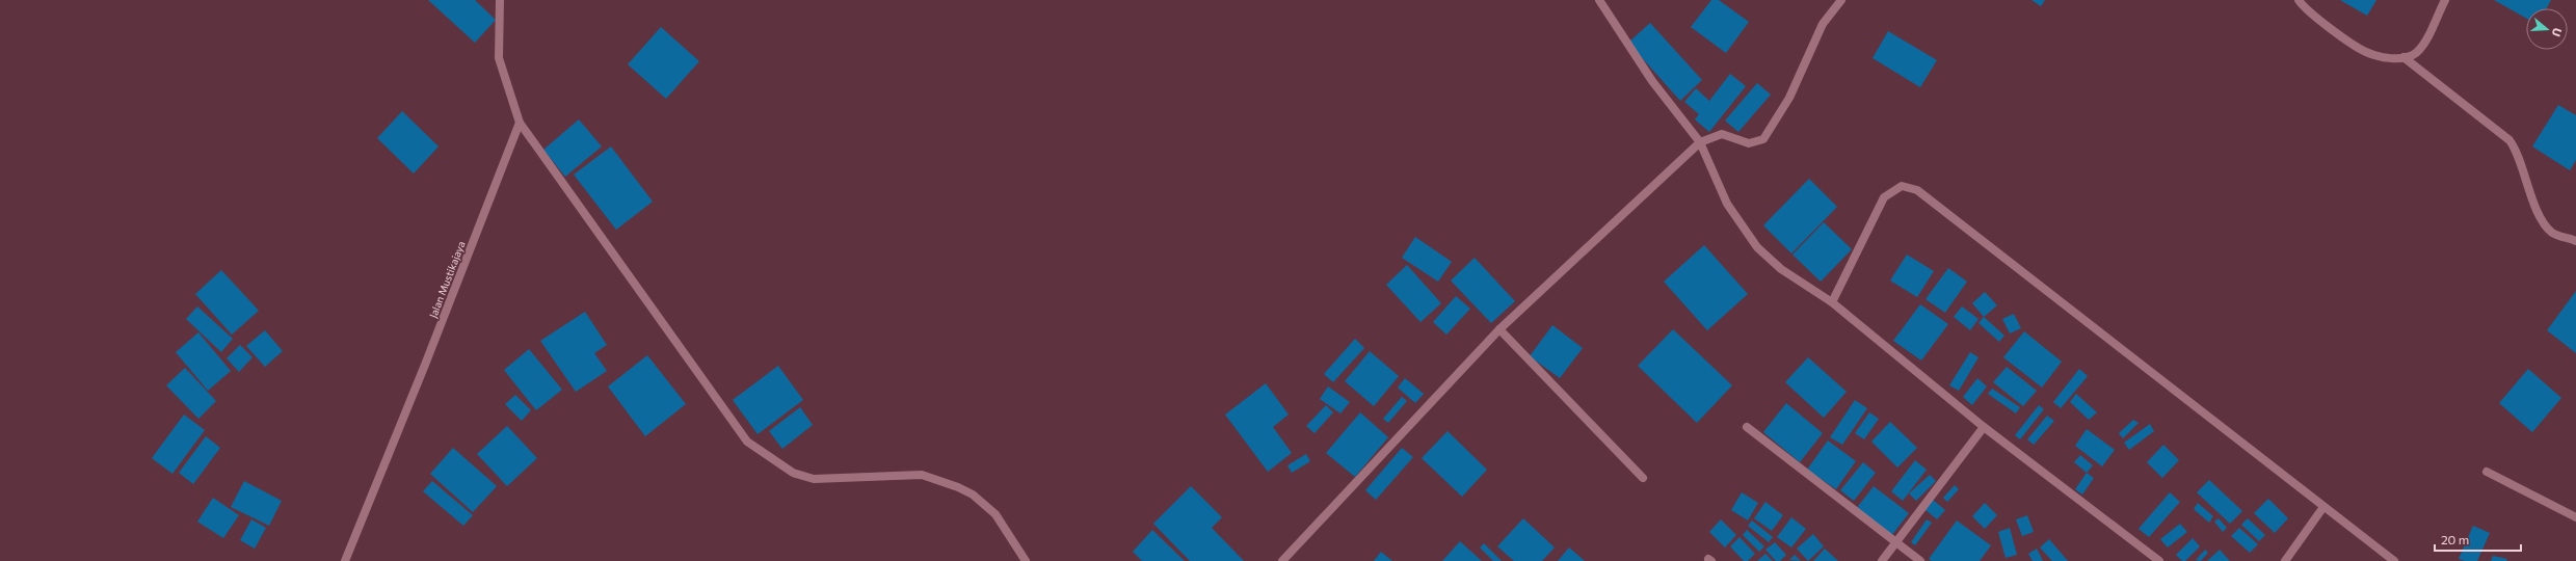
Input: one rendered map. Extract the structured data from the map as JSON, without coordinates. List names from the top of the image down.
{
  "streets": {
    "street": ["Jalan Mustikajaya"]
  },
  "scale_bar": "20 m",
  "north": "right"
}
